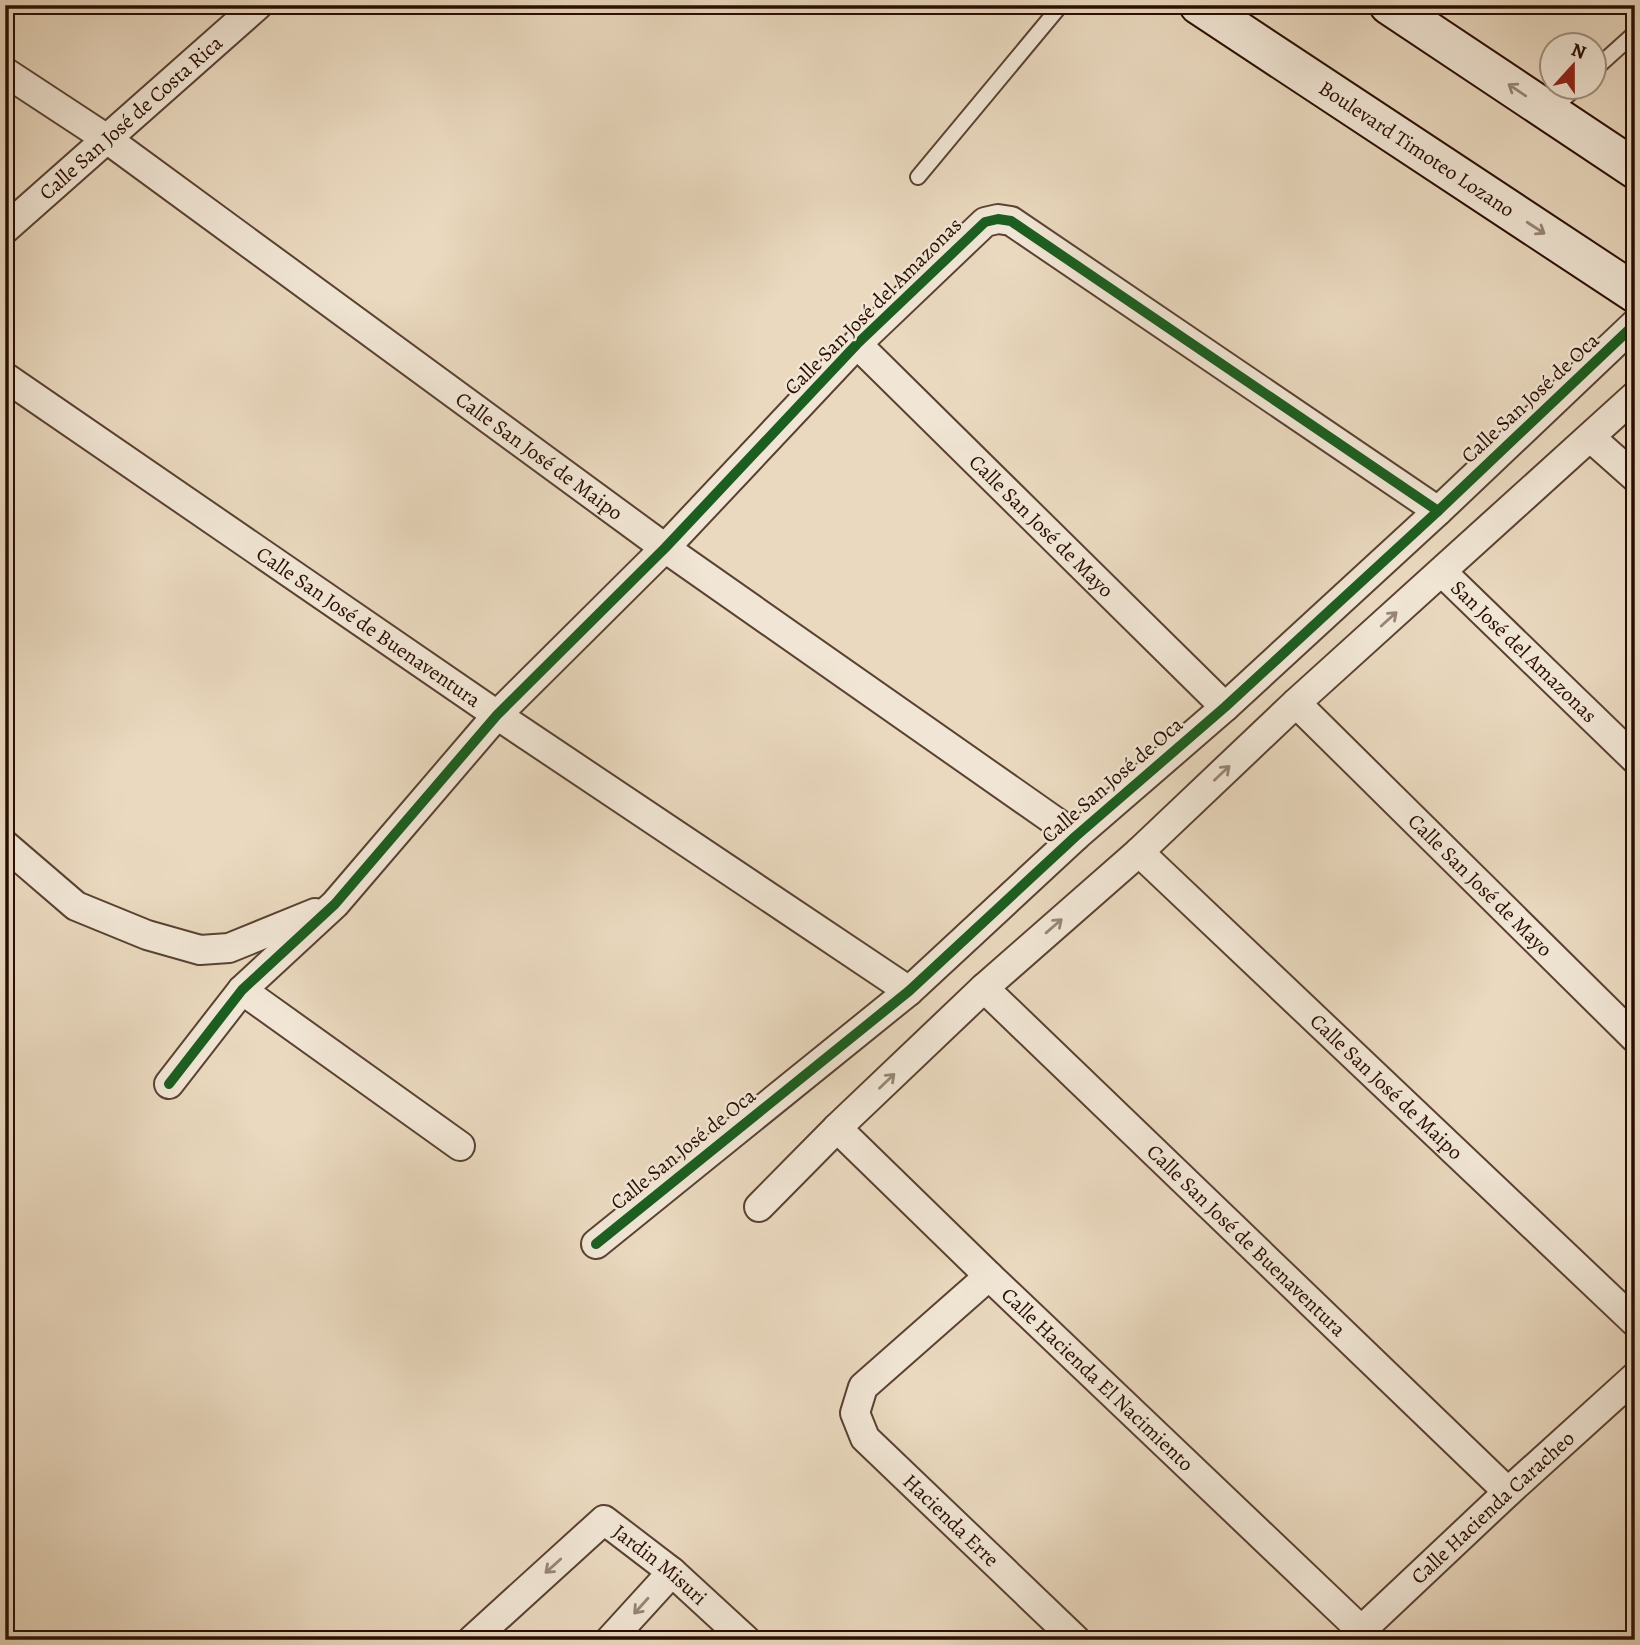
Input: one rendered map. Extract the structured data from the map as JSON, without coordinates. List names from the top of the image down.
{
  "streets": {
    "main road": ["Boulevard Timoteo Lozano"],
    "street": [
      "Calle San José de Costa Rica",
      "Calle San José del Amazonas",
      "Calle San José de Oca",
      "Calle San José de Maipo",
      "Calle San José de Mayo",
      "Calle San José de Buenaventura",
      "San José del Amazonas",
      "Calle Hacienda El Nacimiento",
      "Calle Hacienda Caracheo",
      "Hacienda Erre",
      "Jardin Misuri"
    ]
  },
  "crossings": [
    ["Calle San José de Costa Rica", "Calle San José de Maipo"],
    ["Calle San José del Amazonas", "Calle San José de Oca"],
    ["Calle San José del Amazonas", "Calle San José de Maipo"],
    ["Calle San José del Amazonas", "Calle San José de Mayo"],
    ["Calle San José del Amazonas", "Calle San José de Buenaventura"],
    ["Calle San José de Oca", "Calle San José de Maipo"],
    ["Calle San José de Oca", "Calle San José de Mayo"],
    ["Calle San José de Oca", "Calle San José de Buenaventura"],
    ["Calle San José de Buenaventura", "Calle Hacienda Caracheo"],
    ["Calle Hacienda El Nacimiento", "Calle Hacienda Caracheo"],
    ["Calle Hacienda El Nacimiento", "Hacienda Erre"]
  ],
  "one_way": ["Jardin Misuri"],
  "north": "top"
}
